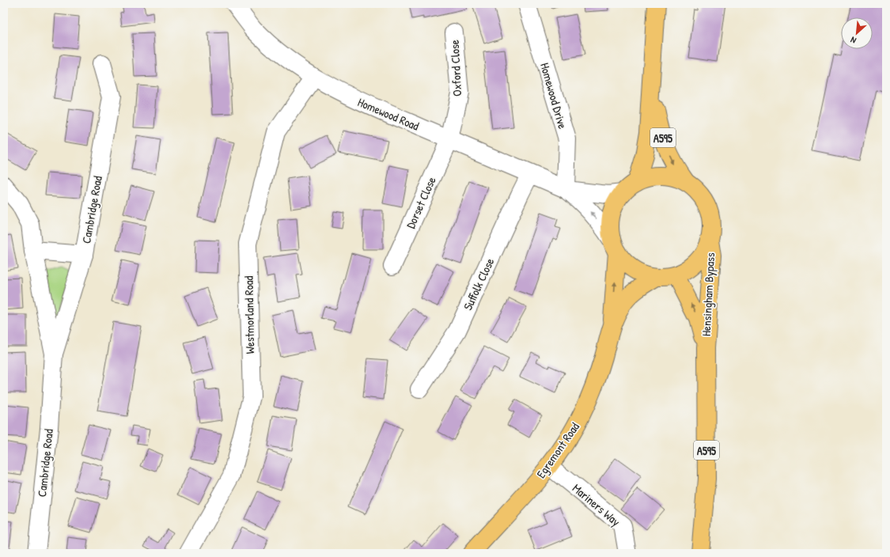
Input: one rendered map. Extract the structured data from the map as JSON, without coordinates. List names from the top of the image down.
{
  "streets": {
    "main road": ["A595", "Hensingham Bypass", "Egremont Road"],
    "street": [
      "Oxford Close",
      "Homewood Drive",
      "Homewood Road",
      "Dorset Close",
      "Cambridge Road",
      "Suffolk Close",
      "Westmorland Road",
      "Mariners Way"
    ]
  },
  "crossings": [
    ["Oxford Close", "Homewood Road"],
    ["Oxford Close", "Dorset Close"],
    ["Homewood Drive", "Homewood Road"],
    ["Homewood Road", "Dorset Close"],
    ["Homewood Road", "Suffolk Close"],
    ["Homewood Road", "Westmorland Road"],
    ["A595", "Hensingham Bypass"],
    ["Egremont Road", "Mariners Way"]
  ],
  "north": "bottom left"
}
